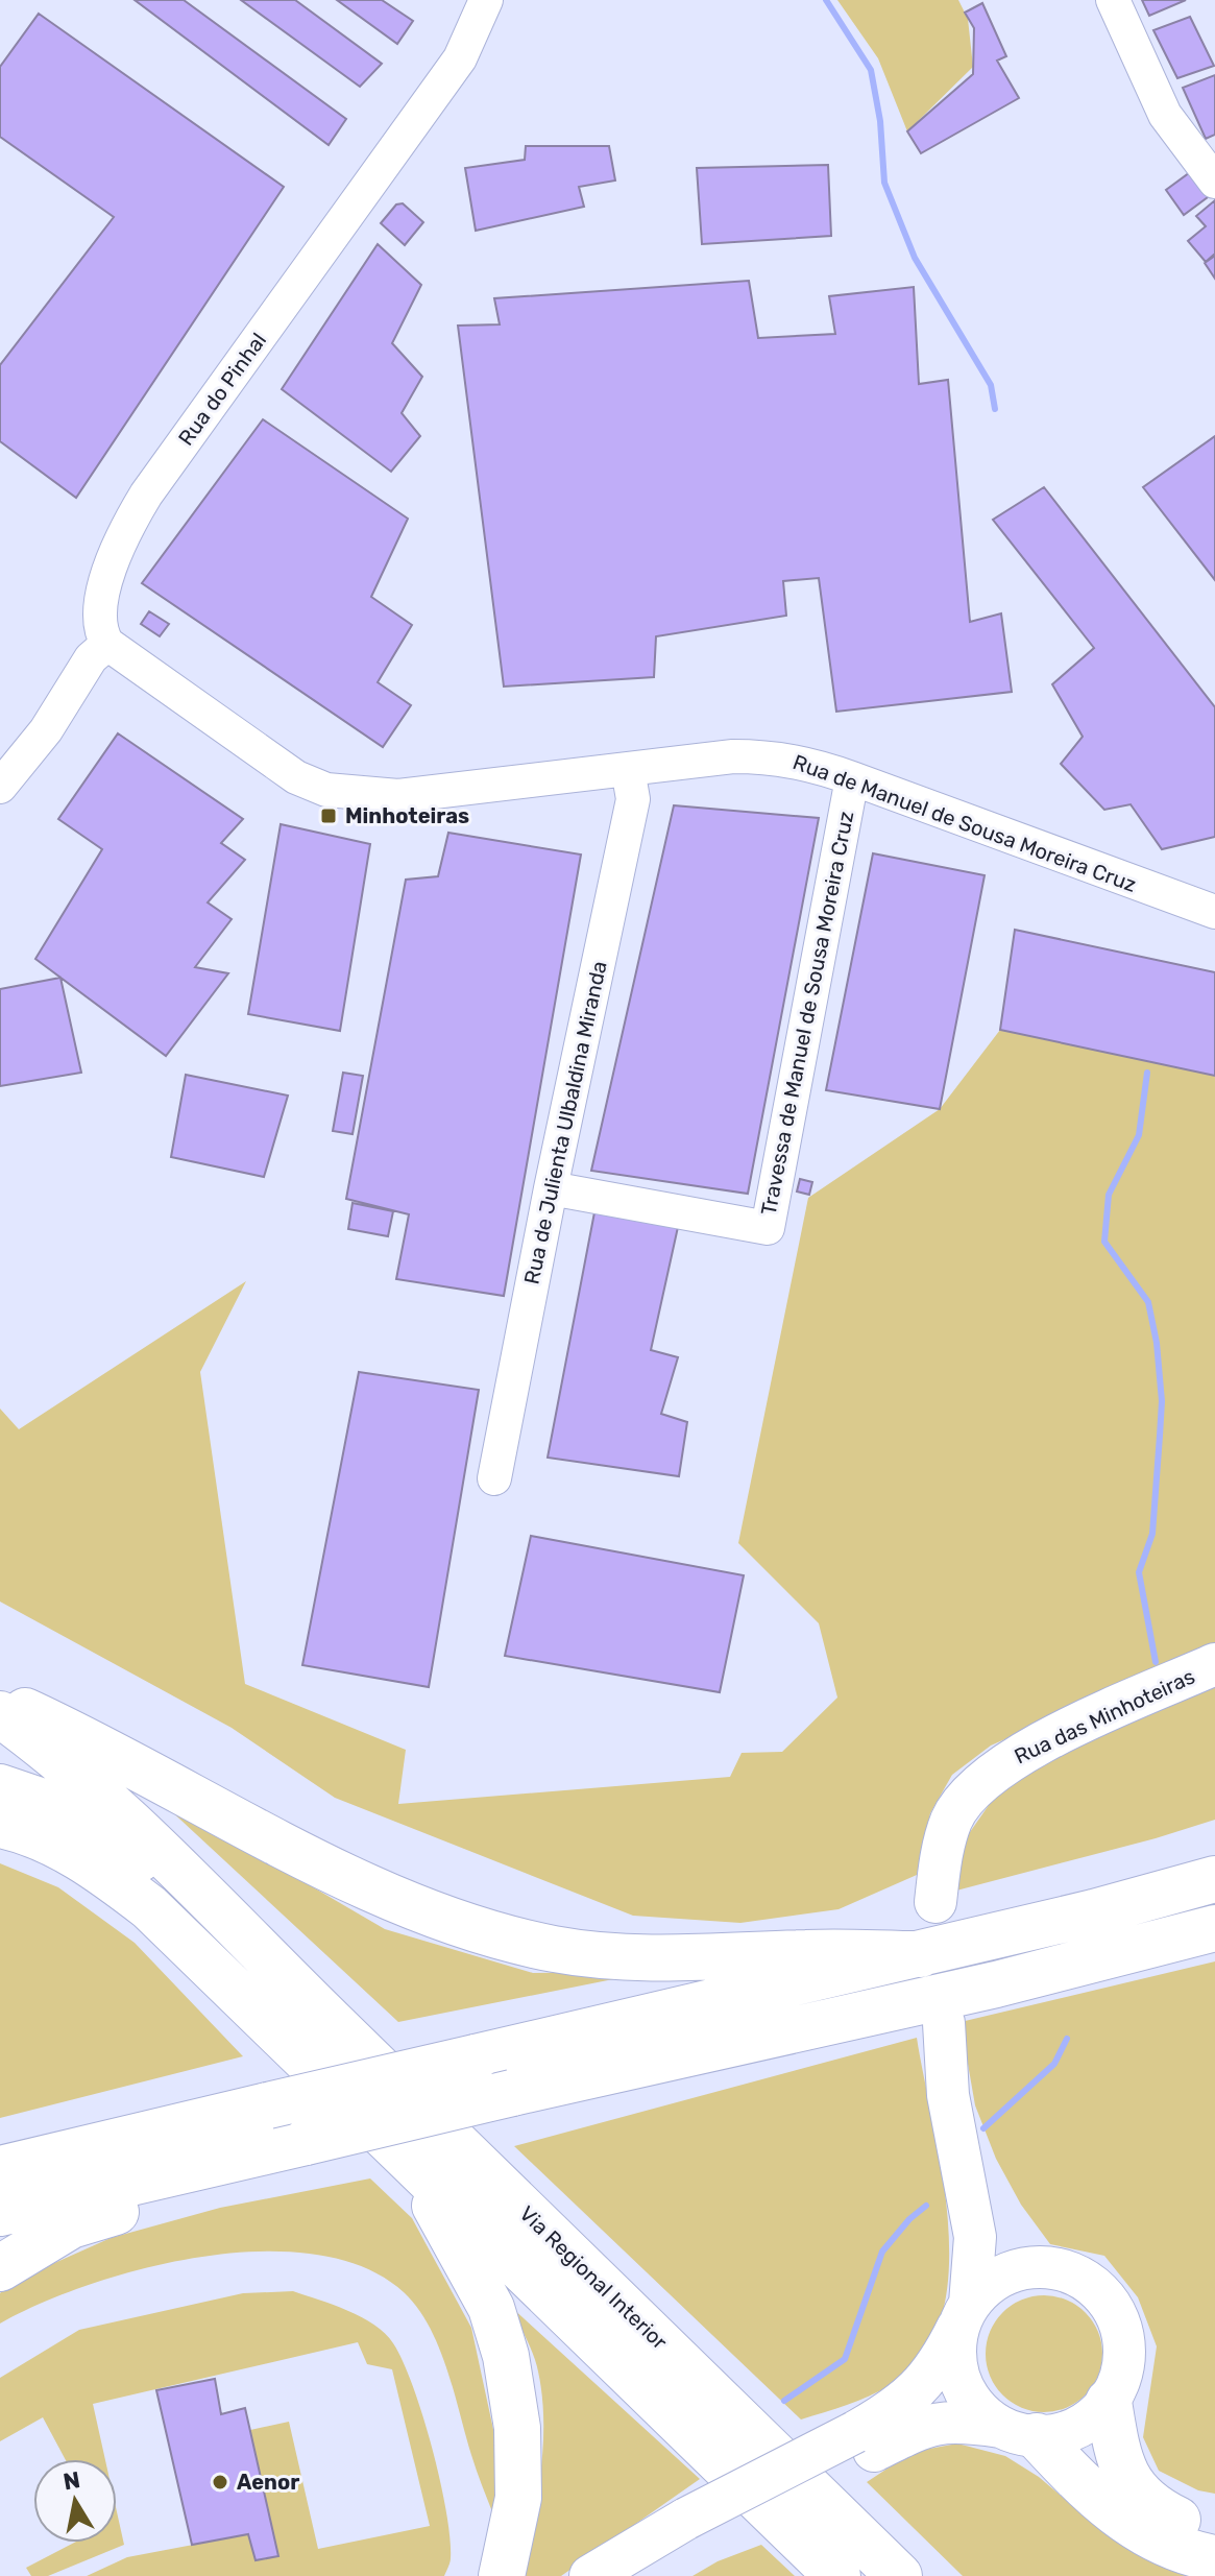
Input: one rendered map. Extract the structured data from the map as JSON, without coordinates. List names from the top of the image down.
{
  "streets": {
    "highway": ["Via Regional Interior"],
    "main road": ["Rua das Minhoteiras"],
    "street": [
      "Rua do Pinhal",
      "Rua de Manuel de Sousa Moreira Cruz",
      "Travessa de Manuel de Sousa Moreira Cruz",
      "Rua de Julienta Ulbaldina Miranda"
    ]
  },
  "crossings": [
    ["Rua do Pinhal", "Rua de Manuel de Sousa Moreira Cruz"],
    ["Rua de Manuel de Sousa Moreira Cruz", "Travessa de Manuel de Sousa Moreira Cruz"],
    ["Rua de Manuel de Sousa Moreira Cruz", "Rua de Julienta Ulbaldina Miranda"],
    ["Travessa de Manuel de Sousa Moreira Cruz", "Rua de Julienta Ulbaldina Miranda"]
  ],
  "places": {
    "transit": ["Minhoteiras"],
    "other": ["Aenor"]
  },
  "north": "top"
}
